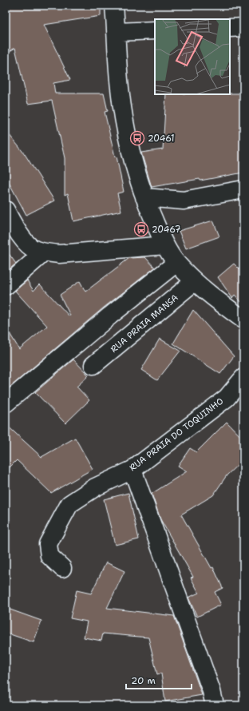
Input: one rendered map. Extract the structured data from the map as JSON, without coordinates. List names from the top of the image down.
{
  "streets": {
    "street": ["RUA PRAIA MANSA", "RUA PRAIA DO TOQUINHO"]
  },
  "places": {
    "bus stop": ["20461", "20467"]
  },
  "scale_bar": "20 m"
}
